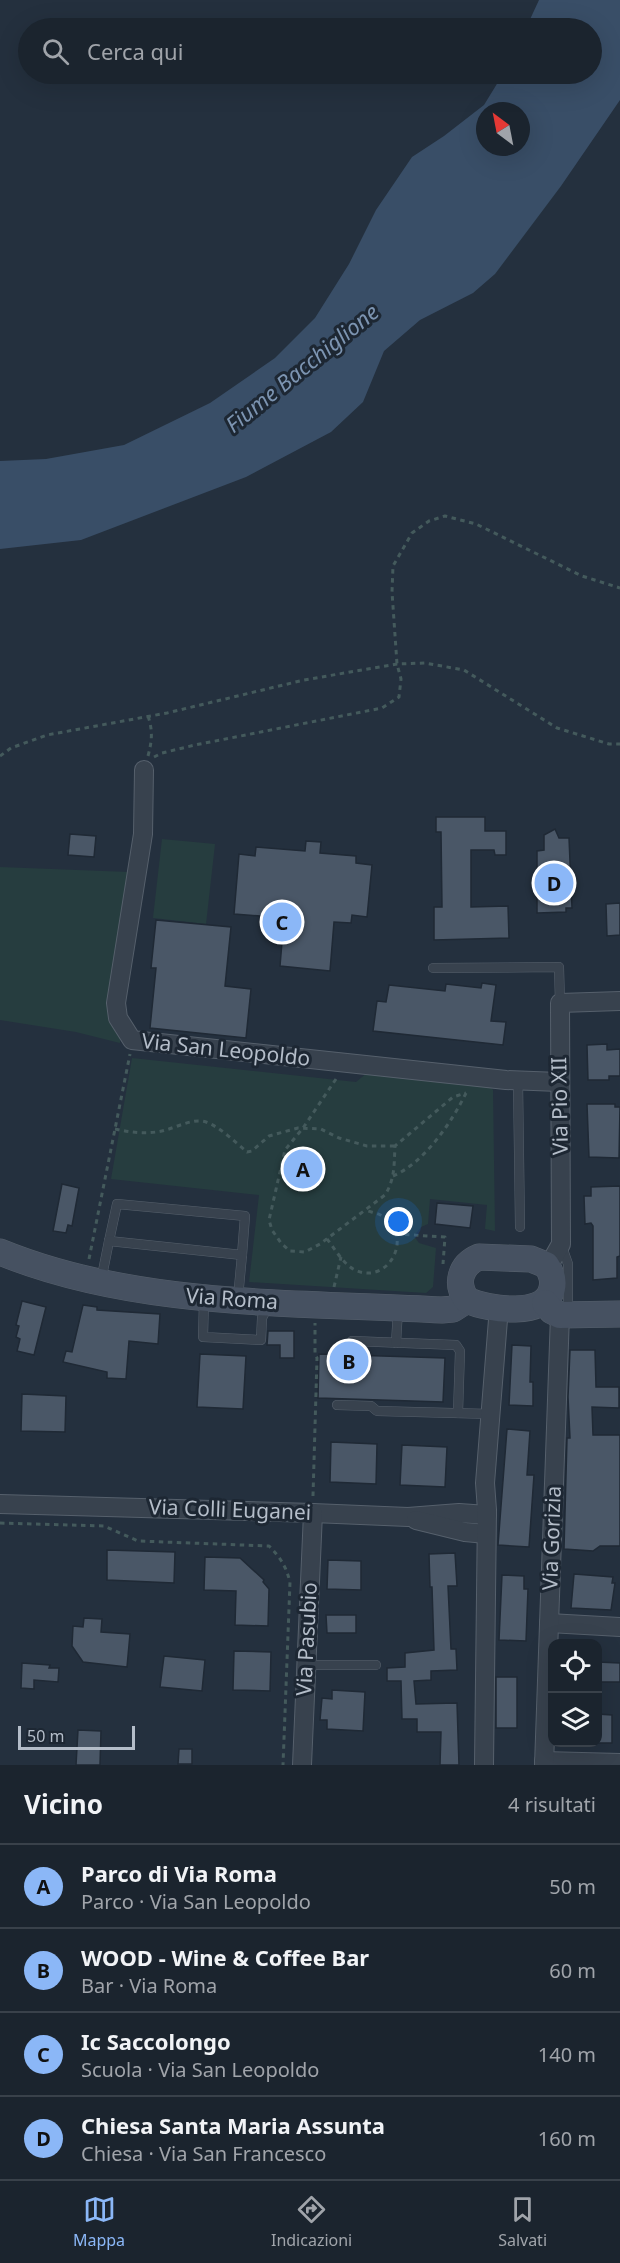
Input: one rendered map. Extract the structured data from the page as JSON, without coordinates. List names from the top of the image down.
{
  "streets": {
    "main road": ["Via Roma"],
    "street": [
      "Via San Leopoldo",
      "Via Pio XII",
      "Via Colli Euganei",
      "Via Gorizia",
      "Via Pasubio"
    ]
  },
  "crossings": [
    ["Via San Leopoldo", "Via Pio XII"],
    ["Via Pio XII", "Via Gorizia"],
    ["Via Colli Euganei", "Via Pasubio"]
  ],
  "water": ["Fiume Bacchiglione"],
  "scale_bar": "50 m",
  "north": "top left",
  "page": {
    "search": "Cerca qui",
    "pins": [
      "D",
      "C",
      "A",
      "B"
    ],
    "scale": "50 m",
    "heading": ["Vicino", "4 risultati"],
    "list": [
      {
        "mark": "A",
        "name": "Parco di Via Roma",
        "note": "Parco · Via San Leopoldo",
        "value": "50 m"
      },
      {
        "mark": "B",
        "name": "WOOD - Wine & Coffee Bar",
        "note": "Bar · Via Roma",
        "value": "60 m"
      },
      {
        "mark": "C",
        "name": "Ic Saccolongo",
        "note": "Scuola · Via San Leopoldo",
        "value": "140 m"
      },
      {
        "mark": "D",
        "name": "Chiesa Santa Maria Assunta",
        "note": "Chiesa · Via San Francesco",
        "value": "160 m"
      }
    ],
    "nav": ["Mappa", "Indicazioni", "Salvati"]
  }
}
